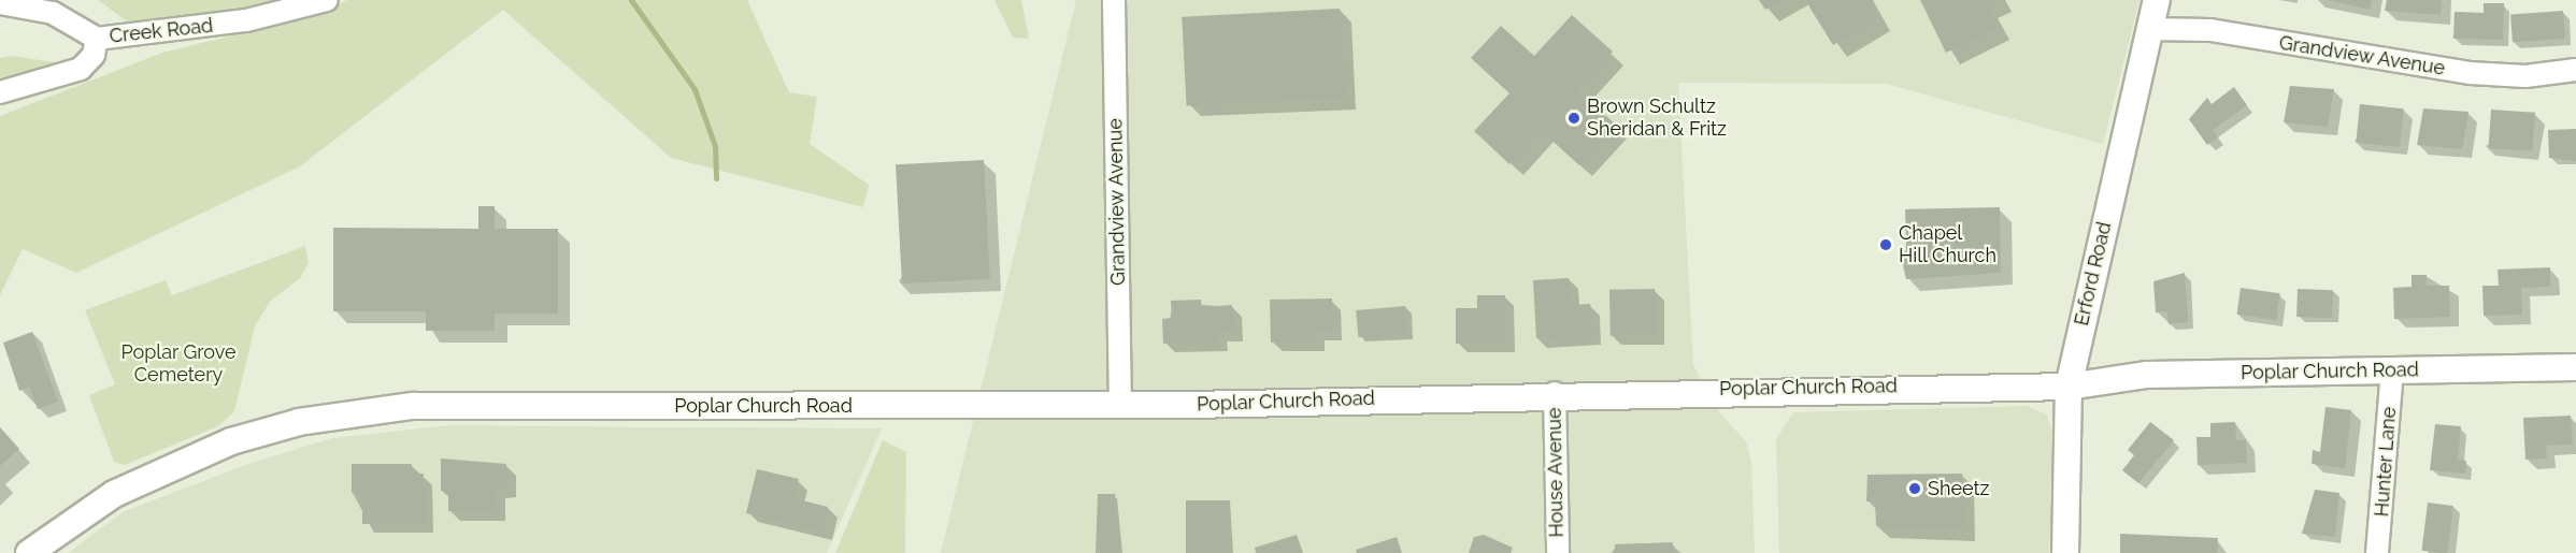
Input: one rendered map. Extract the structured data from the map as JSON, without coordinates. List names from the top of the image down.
{
  "streets": {
    "street": [
      "Creek Road",
      "Grandview Avenue",
      "Erford Road",
      "Poplar Church Road",
      "Hunter Lane",
      "House Avenue"
    ]
  },
  "crossings": [
    ["Grandview Avenue", "Erford Road"],
    ["Grandview Avenue", "Poplar Church Road"],
    ["Erford Road", "Poplar Church Road"],
    ["Poplar Church Road", "Hunter Lane"],
    ["Poplar Church Road", "House Avenue"]
  ],
  "parks": ["Poplar Grove Cemetery"],
  "places": ["Brown Schultz Sheridan & Fritz", "Chapel Hill Church", "Sheetz"]
}
